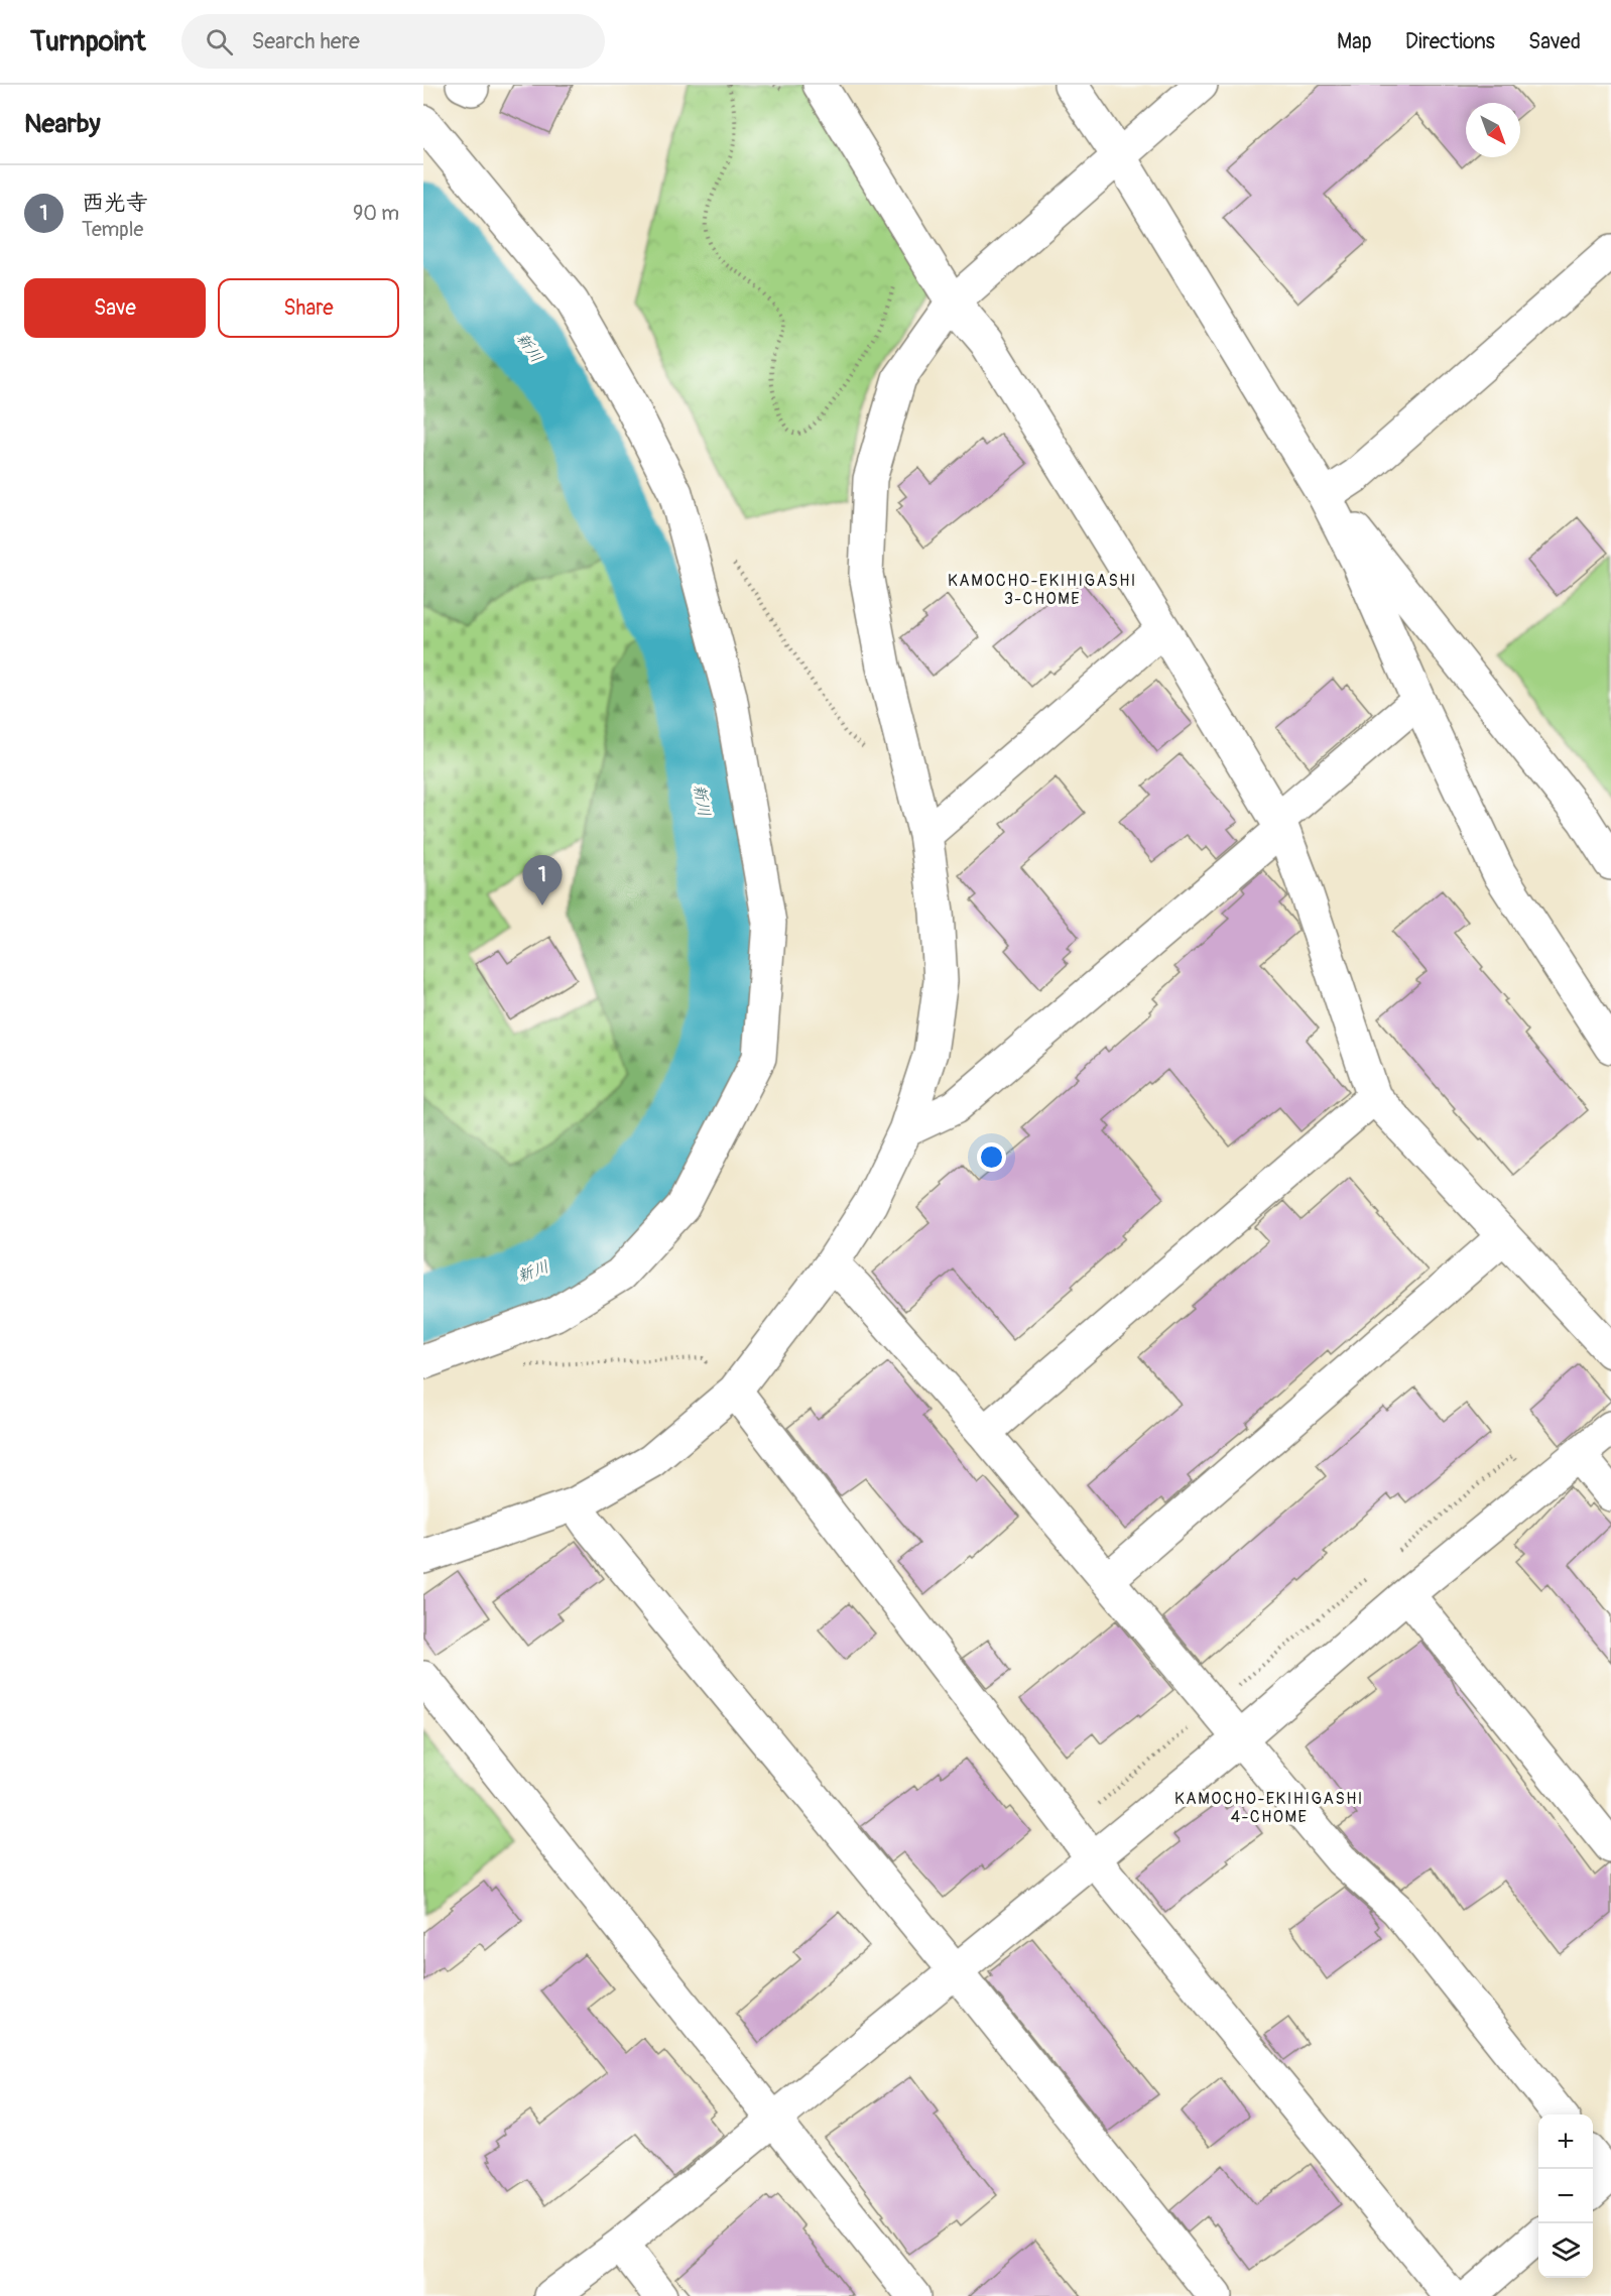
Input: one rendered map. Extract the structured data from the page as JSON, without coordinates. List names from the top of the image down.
{
  "districts": ["KAMOCHO-EKIHIGASHI 3-CHOME", "KAMOCHO-EKIHIGASHI 4-CHOME"],
  "water": ["新川"],
  "north": "bottom right",
  "page": {
    "header": "Turnpoint",
    "search": "Search here",
    "nav": ["Map", "Directions", "Saved"],
    "heading": "Nearby",
    "list": [
      {
        "mark": "1",
        "name": "西光寺",
        "note": "Temple",
        "value": "90 m"
      }
    ],
    "buttons": ["Save", "Share"],
    "pins": "1",
    "map_buttons": ["+", "−"]
  }
}
